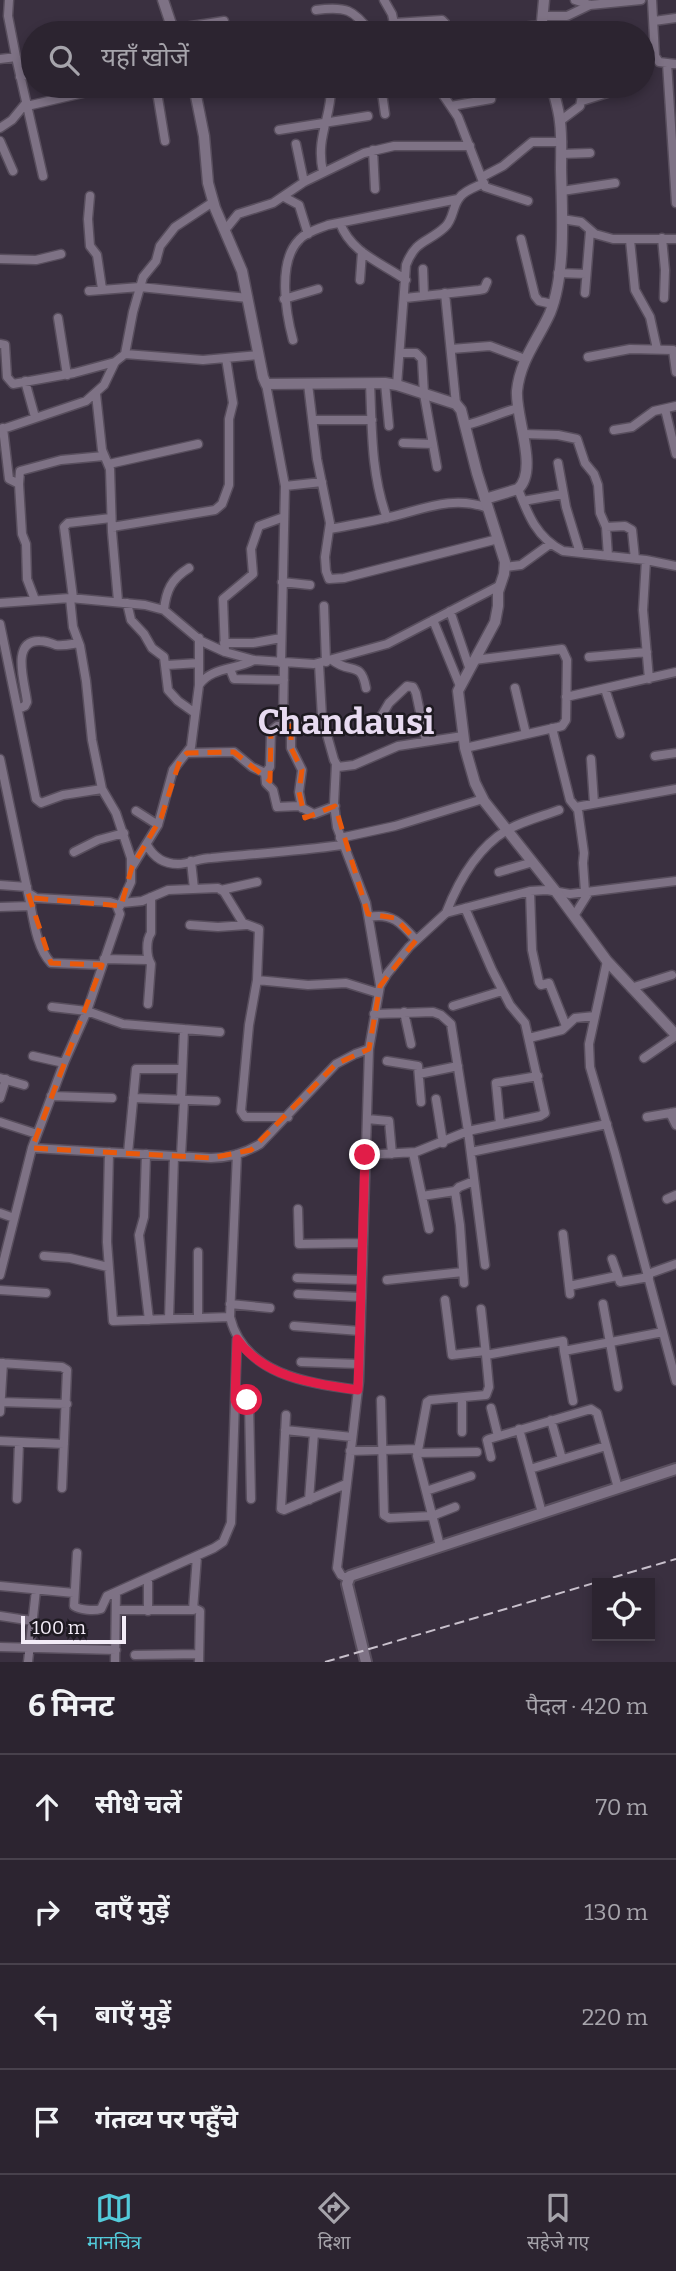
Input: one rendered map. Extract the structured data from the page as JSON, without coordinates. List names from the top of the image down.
{
  "districts": ["Chandausi"],
  "scale_bar": "100 m",
  "page": {
    "search": "यहाँ खोजें",
    "scale": "100 m",
    "heading": ["6 मिनट", "पैदल · 420 m"],
    "list": [
      ["सीधे चलें", "70 m"],
      ["दाएँ मुड़ें", "130 m"],
      ["बाएँ मुड़ें", "220 m"],
      "गंतव्य पर पहुँचे"
    ],
    "nav": ["मानचित्र", "दिशा", "सहेजे गए"]
  }
}
